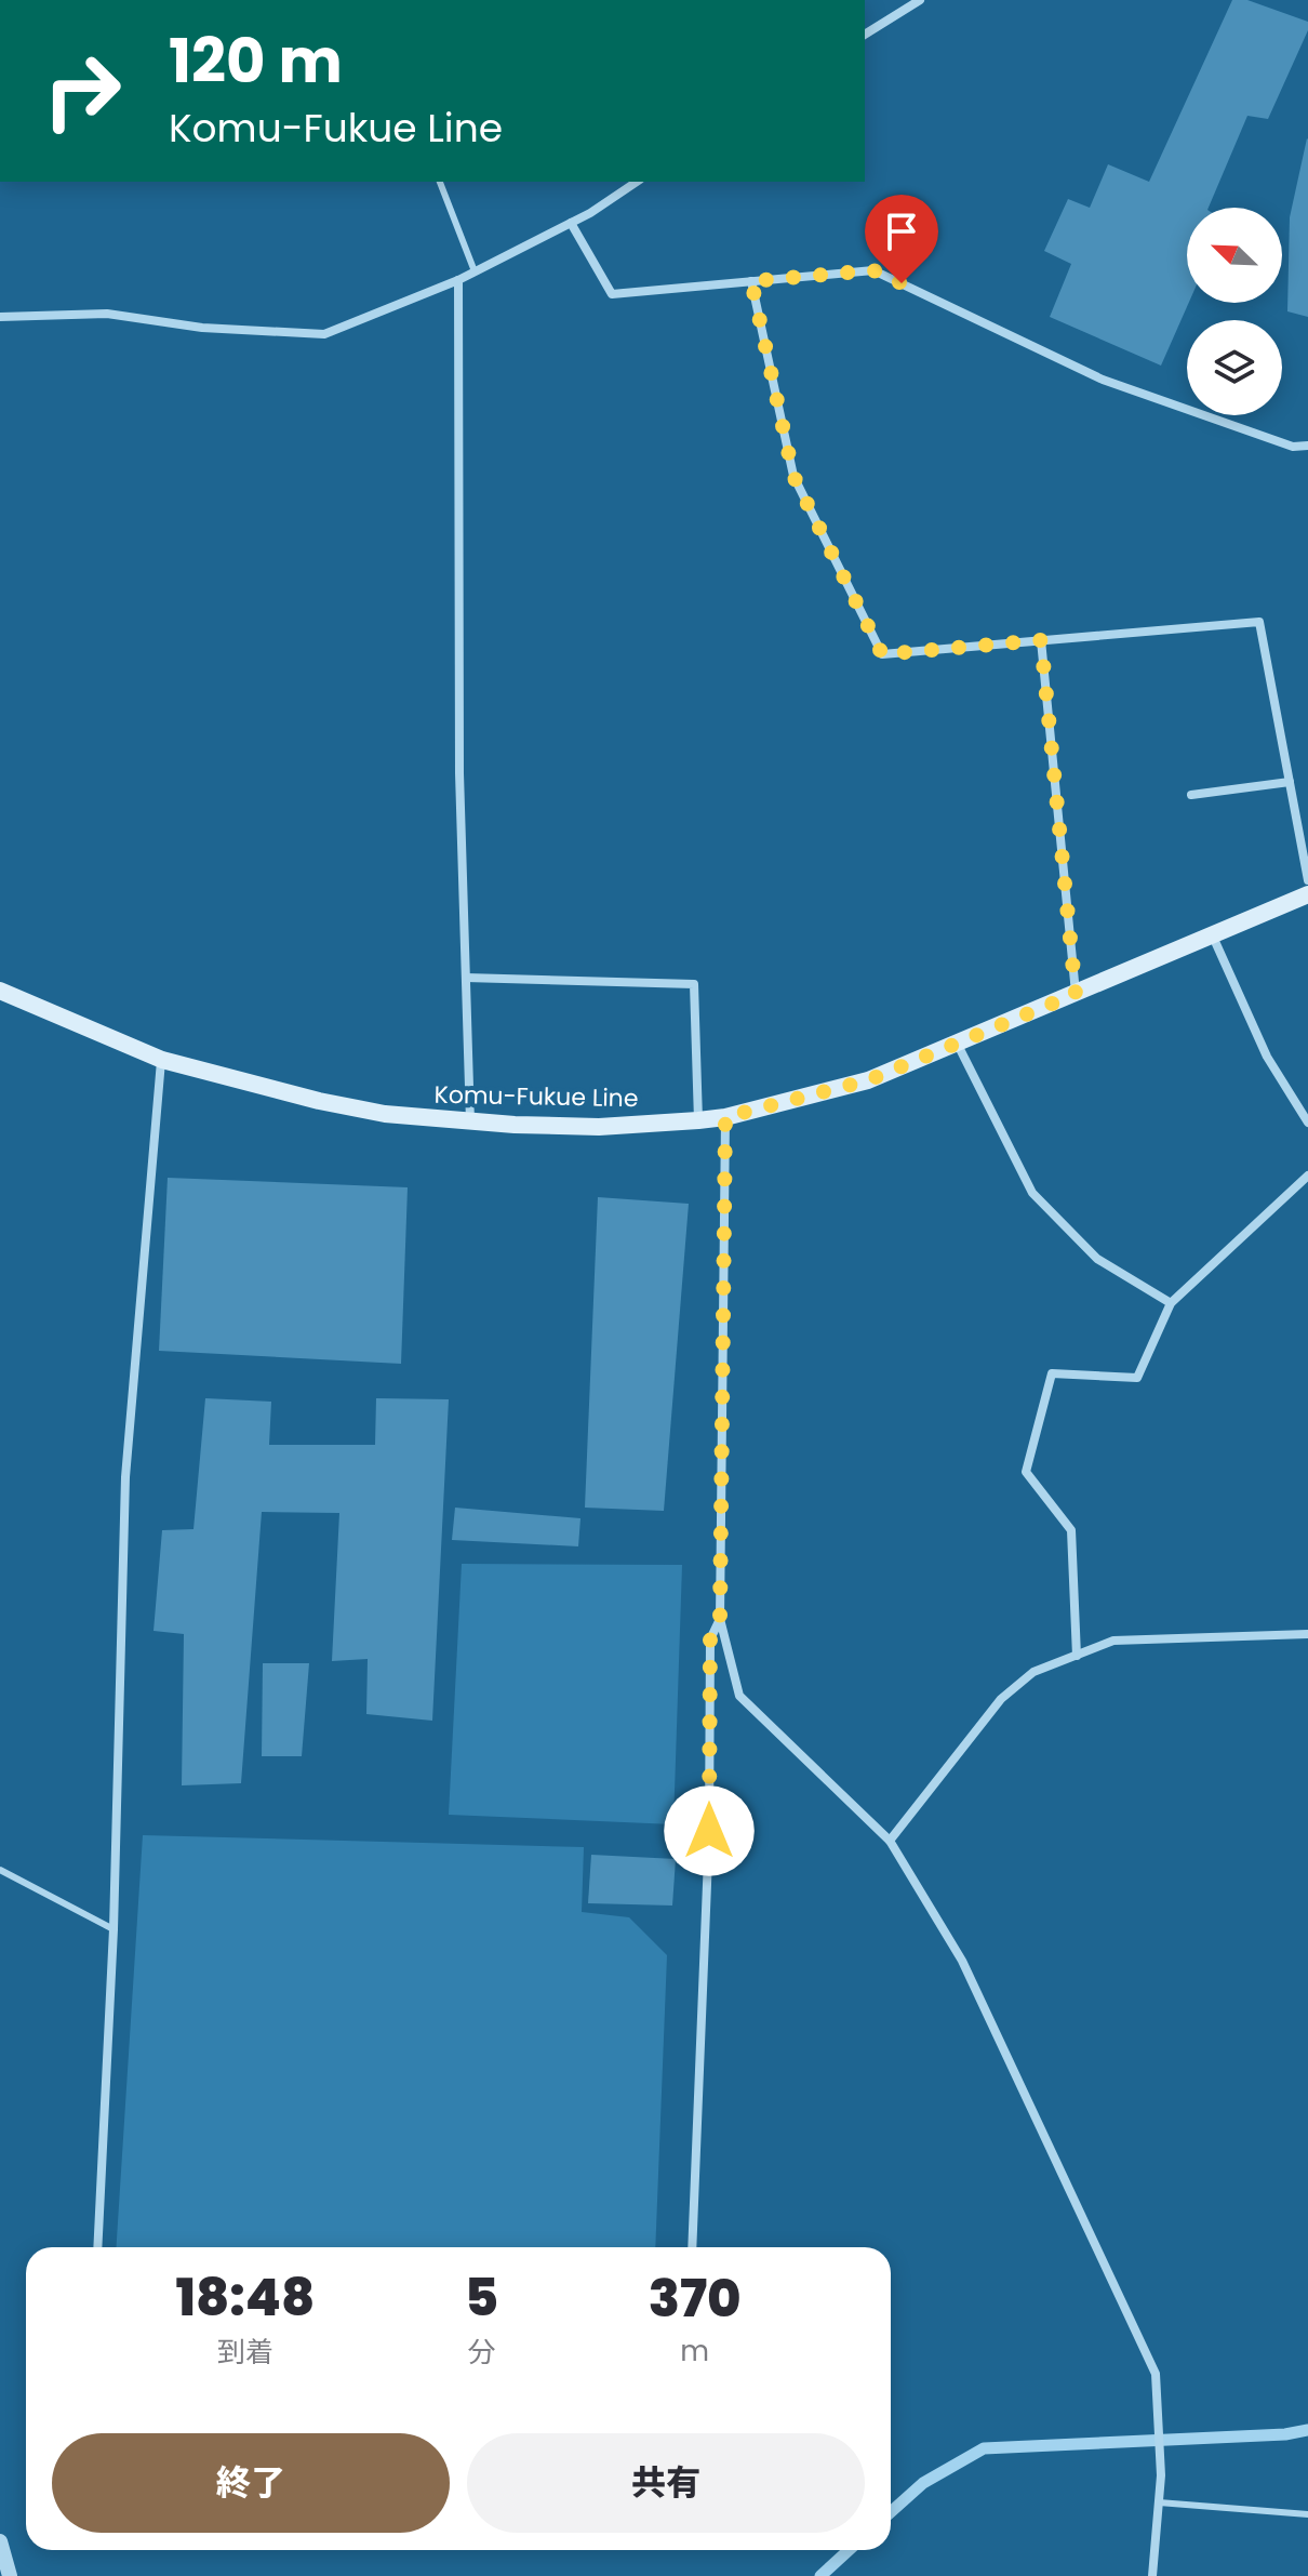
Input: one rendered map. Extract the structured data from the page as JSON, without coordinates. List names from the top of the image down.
{
  "streets": {
    "main road": ["Komu-Fukue Line"]
  },
  "north": "top left",
  "page": {
    "turn": ["120 m", "Komu-Fukue Line"],
    "eta": [
      "18:48",
      "到着",
      "5",
      "分",
      "370",
      "m"
    ],
    "buttons": ["終了", "共有"]
  }
}
